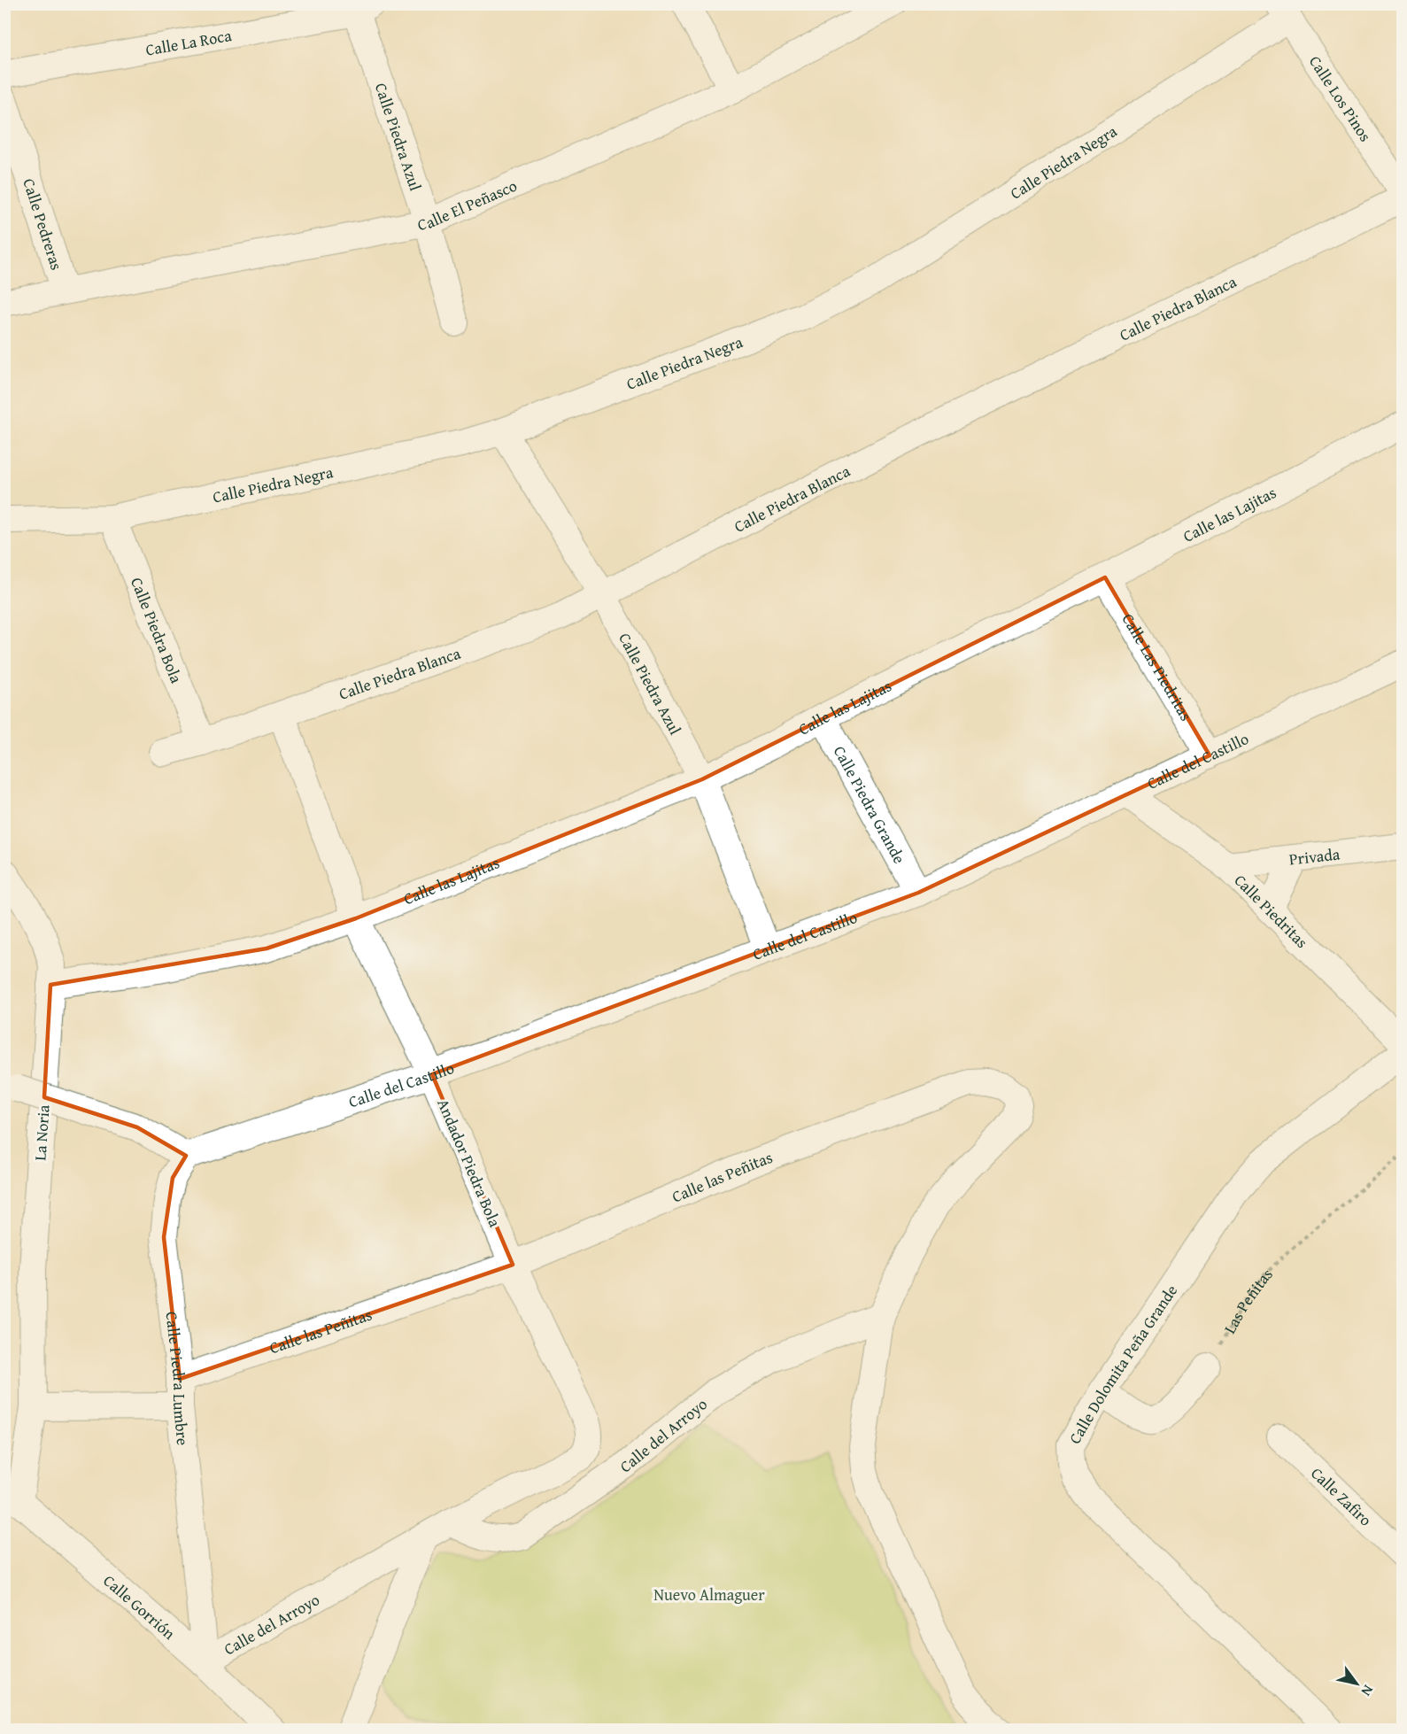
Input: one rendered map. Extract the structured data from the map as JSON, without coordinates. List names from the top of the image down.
{
  "streets": {
    "street": [
      "Calle La Roca",
      "Calle Los Pinos",
      "Calle Piedra Azul",
      "Calle Piedra Negra",
      "Calle El Peñasco",
      "Calle Pedreras",
      "Calle Piedra Blanca",
      "Calle las Lajitas",
      "Calle Piedra Bola",
      "Calle Las Piedritas",
      "Calle del Castillo",
      "Calle Piedra Grande",
      "Privada",
      "Calle Piedritas",
      "La Noria",
      "Andador Piedra Bola",
      "Calle las Peñitas",
      "Calle Dolomita Peña Grande",
      "Calle Piedra Lumbre",
      "Calle del Arroyo",
      "Calle Zafiro",
      "Calle Gorrión"
    ],
    "path": ["Las Peñitas"]
  },
  "crossings": [
    ["Calle La Roca", "Calle Piedra Azul"],
    ["Calle Los Pinos", "Calle Piedra Negra"],
    ["Calle Piedra Azul", "Calle Piedra Negra"],
    ["Calle Piedra Azul", "Calle El Peñasco"],
    ["Calle Piedra Azul", "Calle Piedra Blanca"],
    ["Calle Piedra Azul", "Calle las Lajitas"],
    ["Calle Piedra Azul", "Calle del Castillo"],
    ["Calle Piedra Negra", "Calle Piedra Bola"],
    ["Calle El Peñasco", "Calle Pedreras"],
    ["Calle Piedra Blanca", "Calle Piedra Bola"],
    ["Calle Piedra Blanca", "Andador Piedra Bola"],
    ["Calle las Lajitas", "Calle Las Piedritas"],
    ["Calle las Lajitas", "Calle Piedra Grande"],
    ["Calle las Lajitas", "La Noria"],
    ["Calle las Lajitas", "Andador Piedra Bola"],
    ["Calle Las Piedritas", "Calle del Castillo"],
    ["Calle del Castillo", "Calle Piedra Grande"],
    ["Calle del Castillo", "Calle Piedritas"],
    ["Calle del Castillo", "Andador Piedra Bola"],
    ["Calle del Castillo", "Calle Piedra Lumbre"],
    ["Privada", "Calle Piedritas"],
    ["Andador Piedra Bola", "Calle las Peñitas"],
    ["Andador Piedra Bola", "Calle del Arroyo"],
    ["Calle las Peñitas", "Calle Piedra Lumbre"],
    ["Calle las Peñitas", "Calle del Arroyo"],
    ["Calle Piedra Lumbre", "Calle del Arroyo"],
    ["Calle Piedra Lumbre", "Calle Gorrión"],
    ["Calle del Arroyo", "Calle Gorrión"]
  ],
  "parks": ["Nuevo Almaguer"],
  "north": "bottom right"
}
